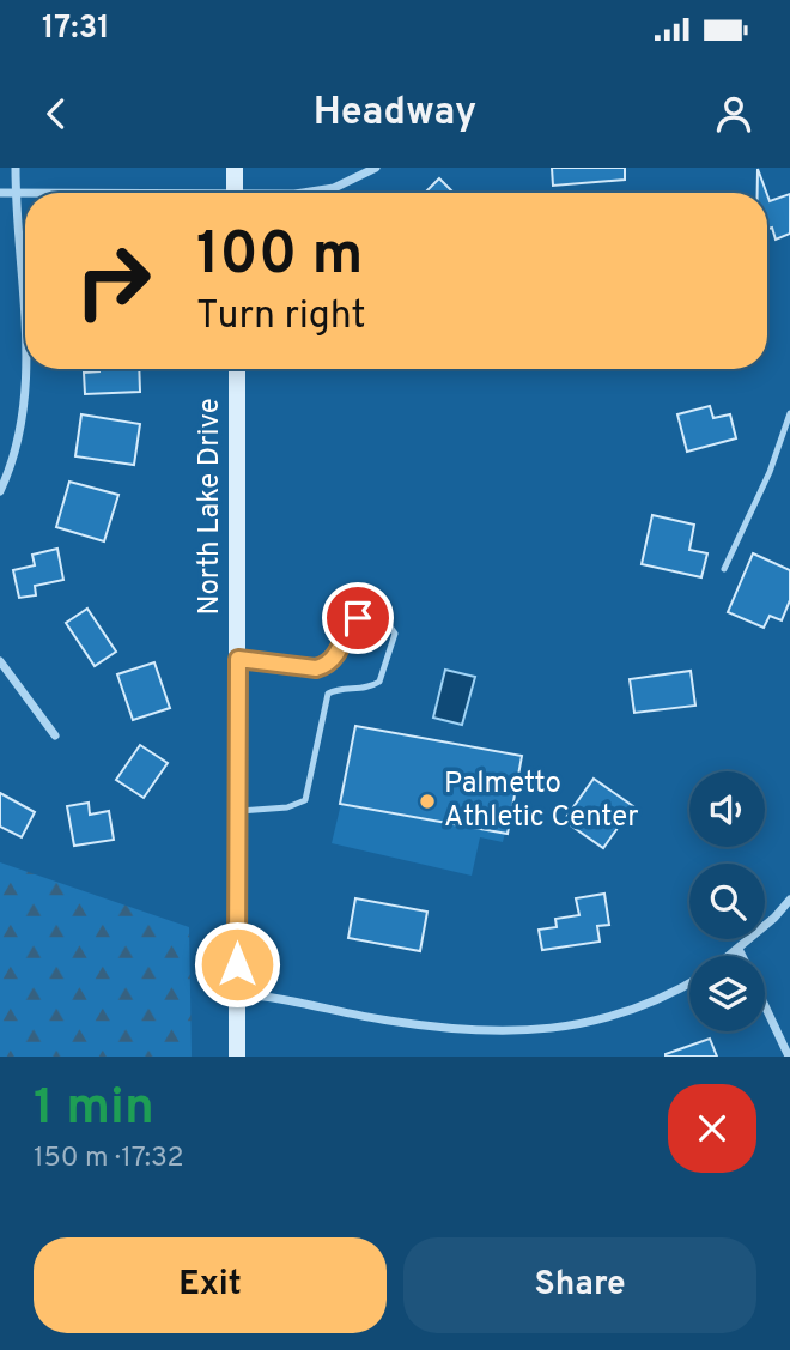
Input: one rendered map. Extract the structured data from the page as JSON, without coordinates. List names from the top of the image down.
{
  "streets": {
    "main road": ["North Lake Drive"]
  },
  "places": ["Palmetto Athletic Center"],
  "page": {
    "status": "17:31",
    "header": "Headway",
    "turn": ["100 m", "Turn right"],
    "heading": ["1 min", "150 m · 17:32"],
    "buttons": ["Exit", "Share"]
  }
}
